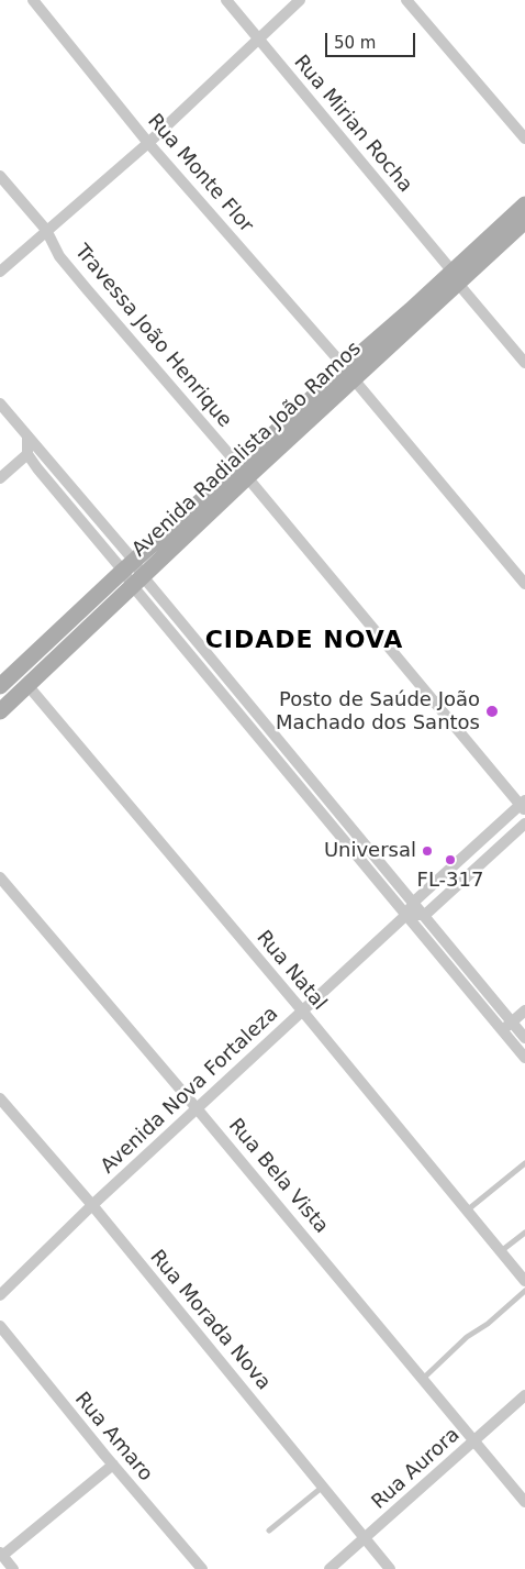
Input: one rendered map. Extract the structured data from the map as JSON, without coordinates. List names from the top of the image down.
{
  "streets": {
    "main road": ["Avenida Radialista João Ramos"],
    "street": [
      "Rua Mirian Rocha",
      "Rua Monte Flor",
      "Travessa João Henrique",
      "Rua Natal",
      "Avenida Nova Fortaleza",
      "Rua Bela Vista",
      "Rua Morada Nova",
      "Rua Amaro",
      "Rua Aurora"
    ]
  },
  "crossings": [
    ["Rua Mirian Rocha", "Avenida Radialista João Ramos"],
    ["Rua Monte Flor", "Avenida Radialista João Ramos"],
    ["Travessa João Henrique", "Avenida Radialista João Ramos"],
    ["Travessa João Henrique", "Avenida Nova Fortaleza"],
    ["Avenida Radialista João Ramos", "Rua Natal"],
    ["Rua Natal", "Avenida Nova Fortaleza"],
    ["Avenida Nova Fortaleza", "Rua Bela Vista"],
    ["Avenida Nova Fortaleza", "Rua Morada Nova"],
    ["Rua Bela Vista", "Rua Aurora"],
    ["Rua Morada Nova", "Rua Aurora"]
  ],
  "districts": ["CIDADE NOVA"],
  "places": ["Posto de Saúde João Machado dos Santos", "Universal", "FL-317"],
  "scale_bar": "50 m"
}
